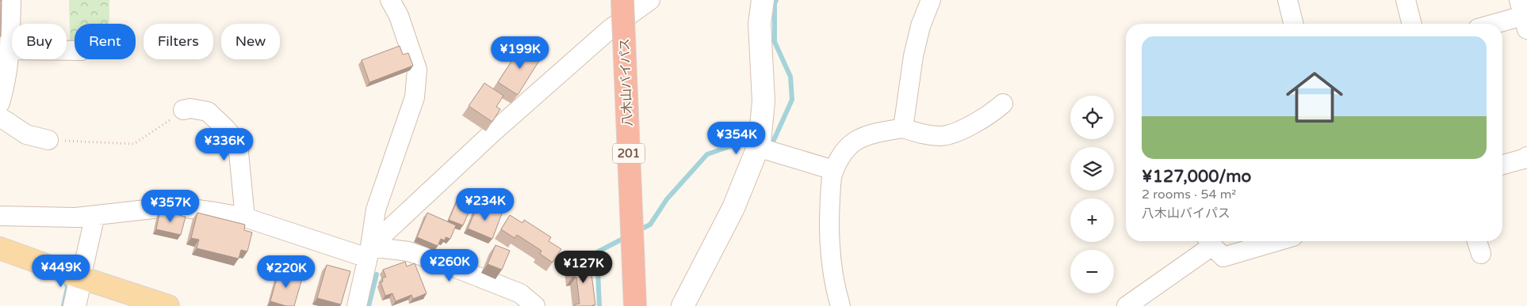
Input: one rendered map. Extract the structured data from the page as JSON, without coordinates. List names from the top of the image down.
{
  "streets": {
    "highway": ["八木山バイパス", "201"]
  },
  "page": {
    "chip": [
      "Buy",
      "Rent",
      "Filters",
      "New"
    ],
    "list": [
      {
        "name": "¥127,000/mo",
        "note": "2 rooms · 54 m² · 八木山バイパス"
      }
    ],
    "price": [
      "¥199K",
      "¥354K",
      "¥336K",
      "¥234K",
      "¥357K",
      "¥260K",
      "¥127K",
      "¥449K",
      "¥220K"
    ],
    "map_buttons": ["+", "−"]
  }
}
